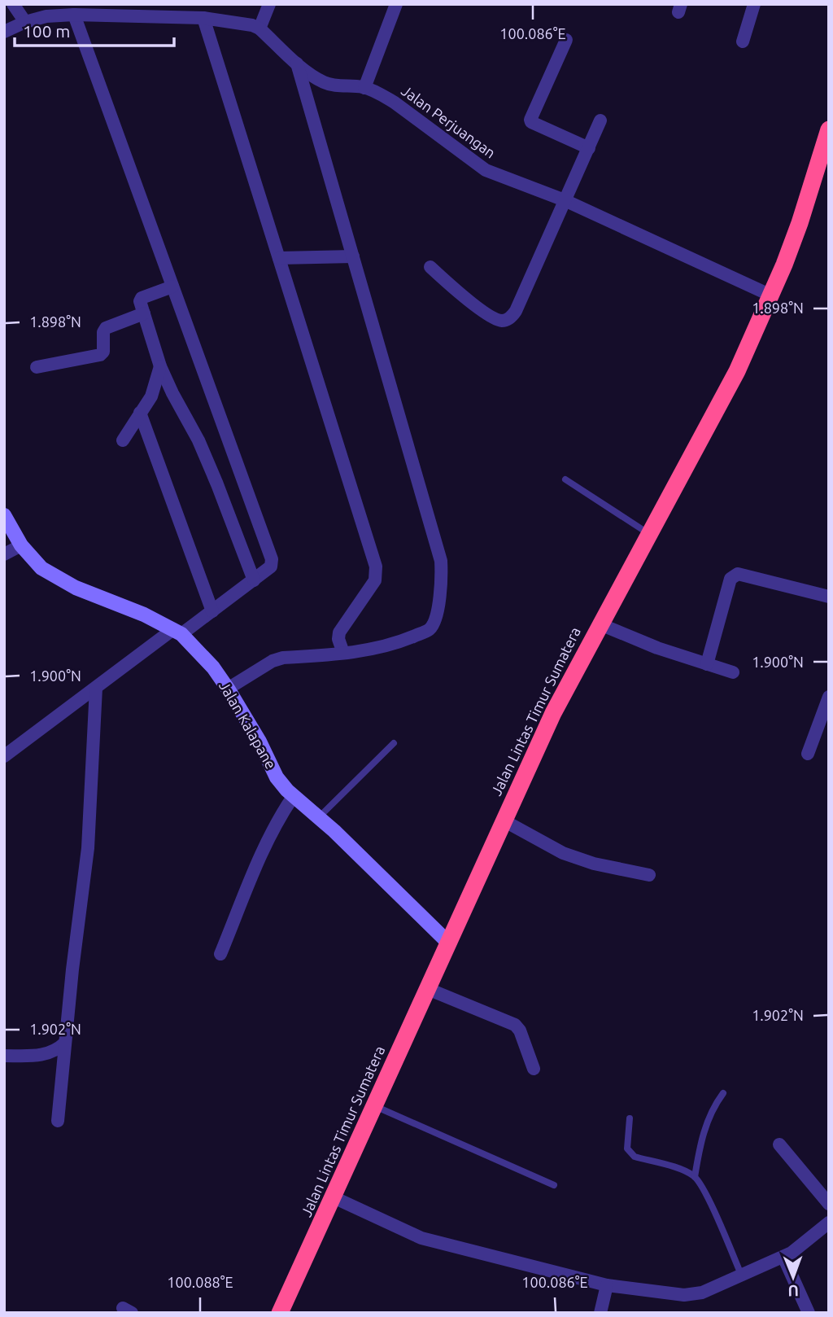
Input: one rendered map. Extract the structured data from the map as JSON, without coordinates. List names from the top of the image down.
{
  "streets": {
    "highway": ["Jalan Lintas Timur Sumatera"],
    "street": ["Jalan Perjuangan", "Jalan Kalapane"]
  },
  "crossings": [
    ["Jalan Perjuangan", "Jalan Lintas Timur Sumatera"],
    ["Jalan Lintas Timur Sumatera", "Jalan Kalapane"]
  ],
  "scale_bar": "100 m",
  "north": "bottom",
  "coordinates": [
    "100.086°E",
    "1.898°N",
    "1.900°N",
    "1.902°N",
    "100.088°E"
  ]
}
